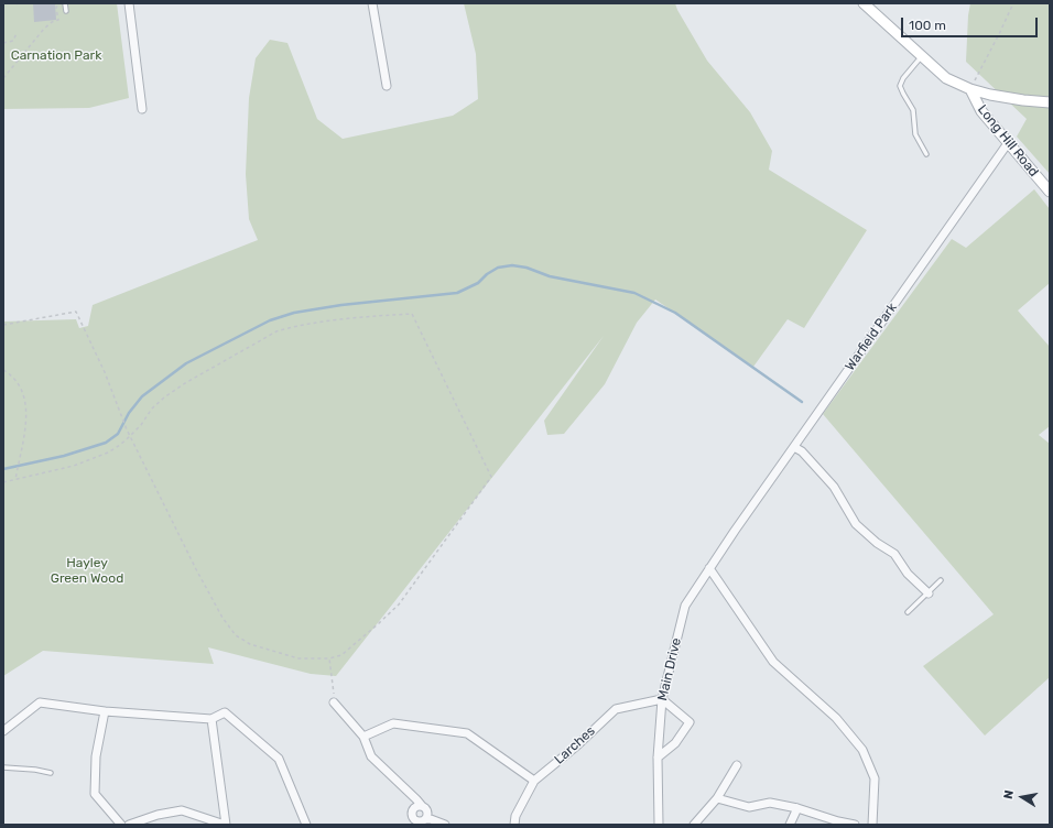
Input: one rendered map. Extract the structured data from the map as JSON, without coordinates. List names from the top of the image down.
{
  "streets": {
    "main road": ["Long Hill Road"],
    "street": ["Warfield Park", "Main Drive", "Larches"]
  },
  "crossings": [
    ["Long Hill Road", "Warfield Park"],
    ["Warfield Park", "Main Drive"],
    ["Main Drive", "Larches"]
  ],
  "parks": ["Carnation Park", "Hayley Green Wood"],
  "scale_bar": "100 m",
  "north": "left"
}
